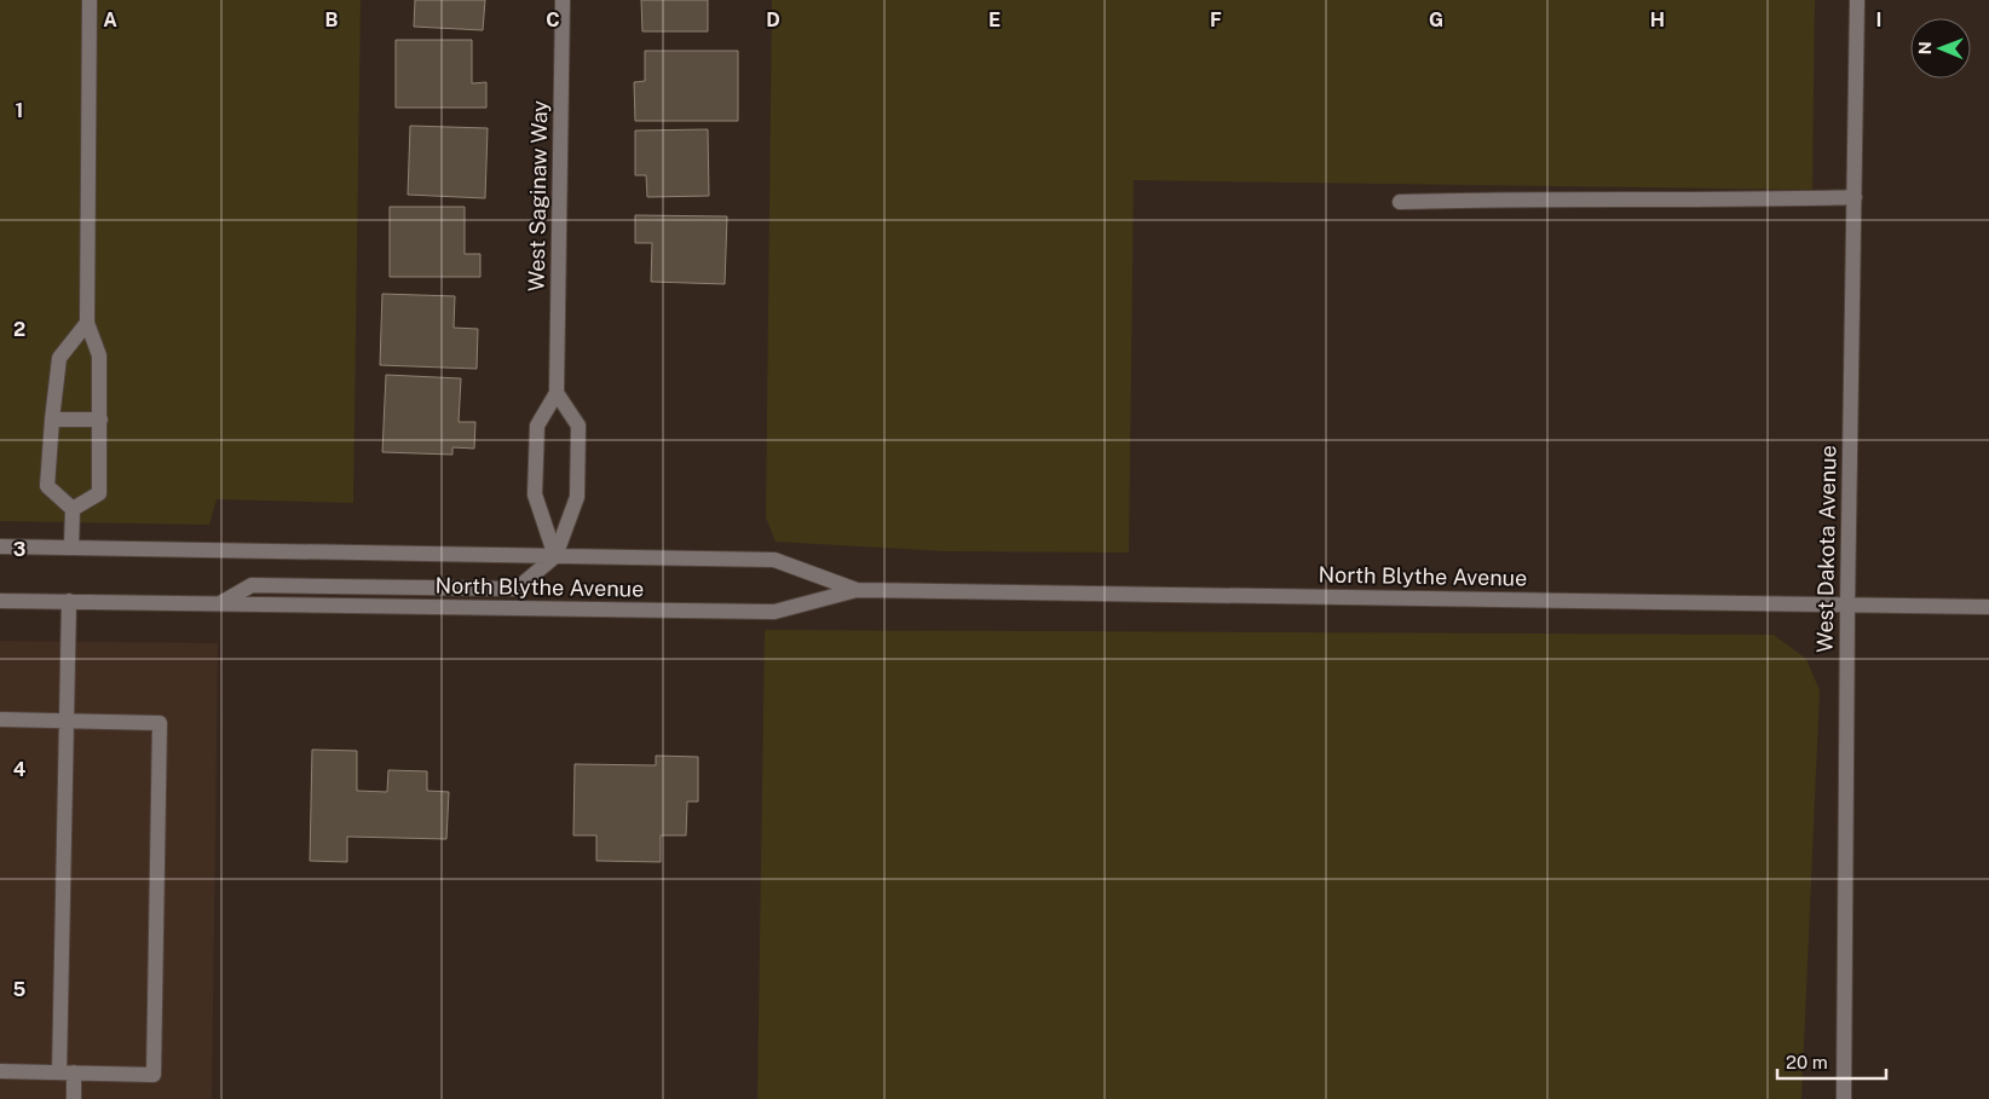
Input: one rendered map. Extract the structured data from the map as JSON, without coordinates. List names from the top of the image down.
{
  "streets": {
    "street": ["West Saginaw Way", "West Dakota Avenue", "North Blythe Avenue"]
  },
  "crossings": [
    ["West Saginaw Way", "North Blythe Avenue"],
    ["West Dakota Avenue", "North Blythe Avenue"]
  ],
  "scale_bar": "20 m",
  "north": "left",
  "grid": {
    "columns": [
      "A",
      "B",
      "C",
      "D",
      "E",
      "F",
      "G",
      "H",
      "I"
    ],
    "rows": [
      "1",
      "2",
      "3",
      "4",
      "5"
    ]
  }
}
